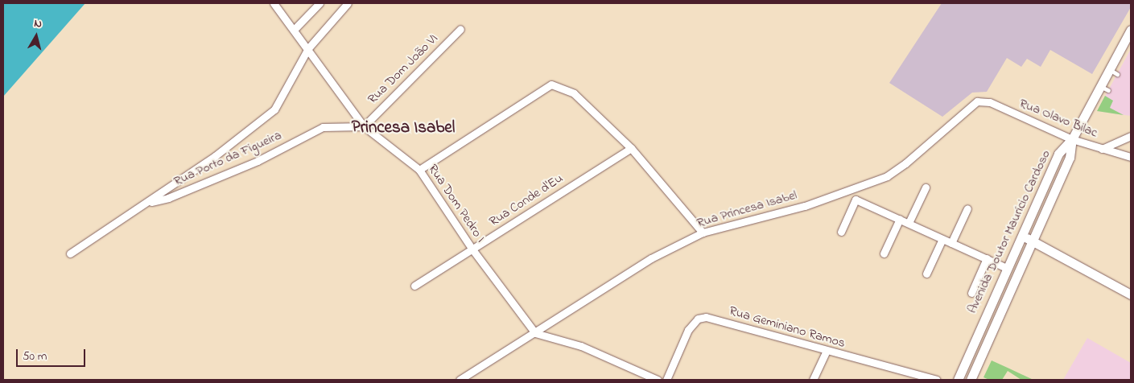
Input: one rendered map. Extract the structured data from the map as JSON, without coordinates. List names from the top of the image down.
{
  "streets": {
    "street": [
      "Rua Dom João VI",
      "Rua Olavo Bilac",
      "Rua Porto da Figueira",
      "Rua Conde d'Eu",
      "Rua Dom Pedro I",
      "Rua Princesa Isabel",
      "Avenida Doutor Maurício Cardoso",
      "Rua Geminiano Ramos"
    ]
  },
  "crossings": [
    ["Rua Dom João VI", "Rua Porto da Figueira"],
    ["Rua Dom João VI", "Rua Dom Pedro I"],
    ["Rua Olavo Bilac", "Rua Princesa Isabel"],
    ["Rua Olavo Bilac", "Avenida Doutor Maurício Cardoso"],
    ["Rua Porto da Figueira", "Rua Dom Pedro I"],
    ["Rua Conde d'Eu", "Rua Dom Pedro I"],
    ["Rua Dom Pedro I", "Rua Princesa Isabel"]
  ],
  "districts": ["Princesa Isabel"],
  "scale_bar": "50 m",
  "north": "top"
}
